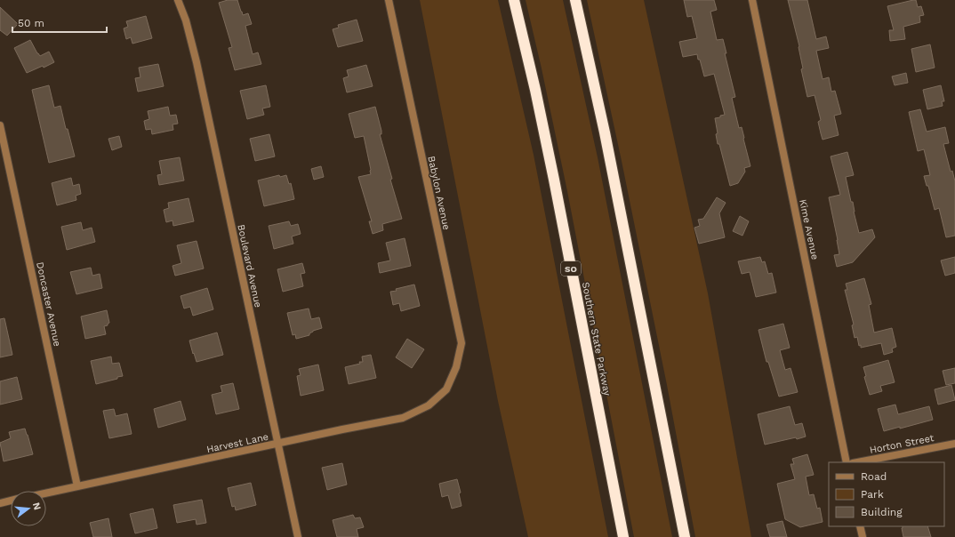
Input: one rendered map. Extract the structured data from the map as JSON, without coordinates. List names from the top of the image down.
{
  "streets": {
    "highway": ["SO", "Southern State Parkway"],
    "street": [
      "Babylon Avenue",
      "Kime Avenue",
      "Boulevard Avenue",
      "Doncaster Avenue",
      "Harvest Lane",
      "Horton Street"
    ]
  },
  "crossings": [
    ["Babylon Avenue", "Harvest Lane"],
    ["Boulevard Avenue", "Harvest Lane"],
    ["Doncaster Avenue", "Harvest Lane"]
  ],
  "legend": ["Road", "Park", "Building"],
  "scale_bar": "50 m",
  "north": "right"
}
